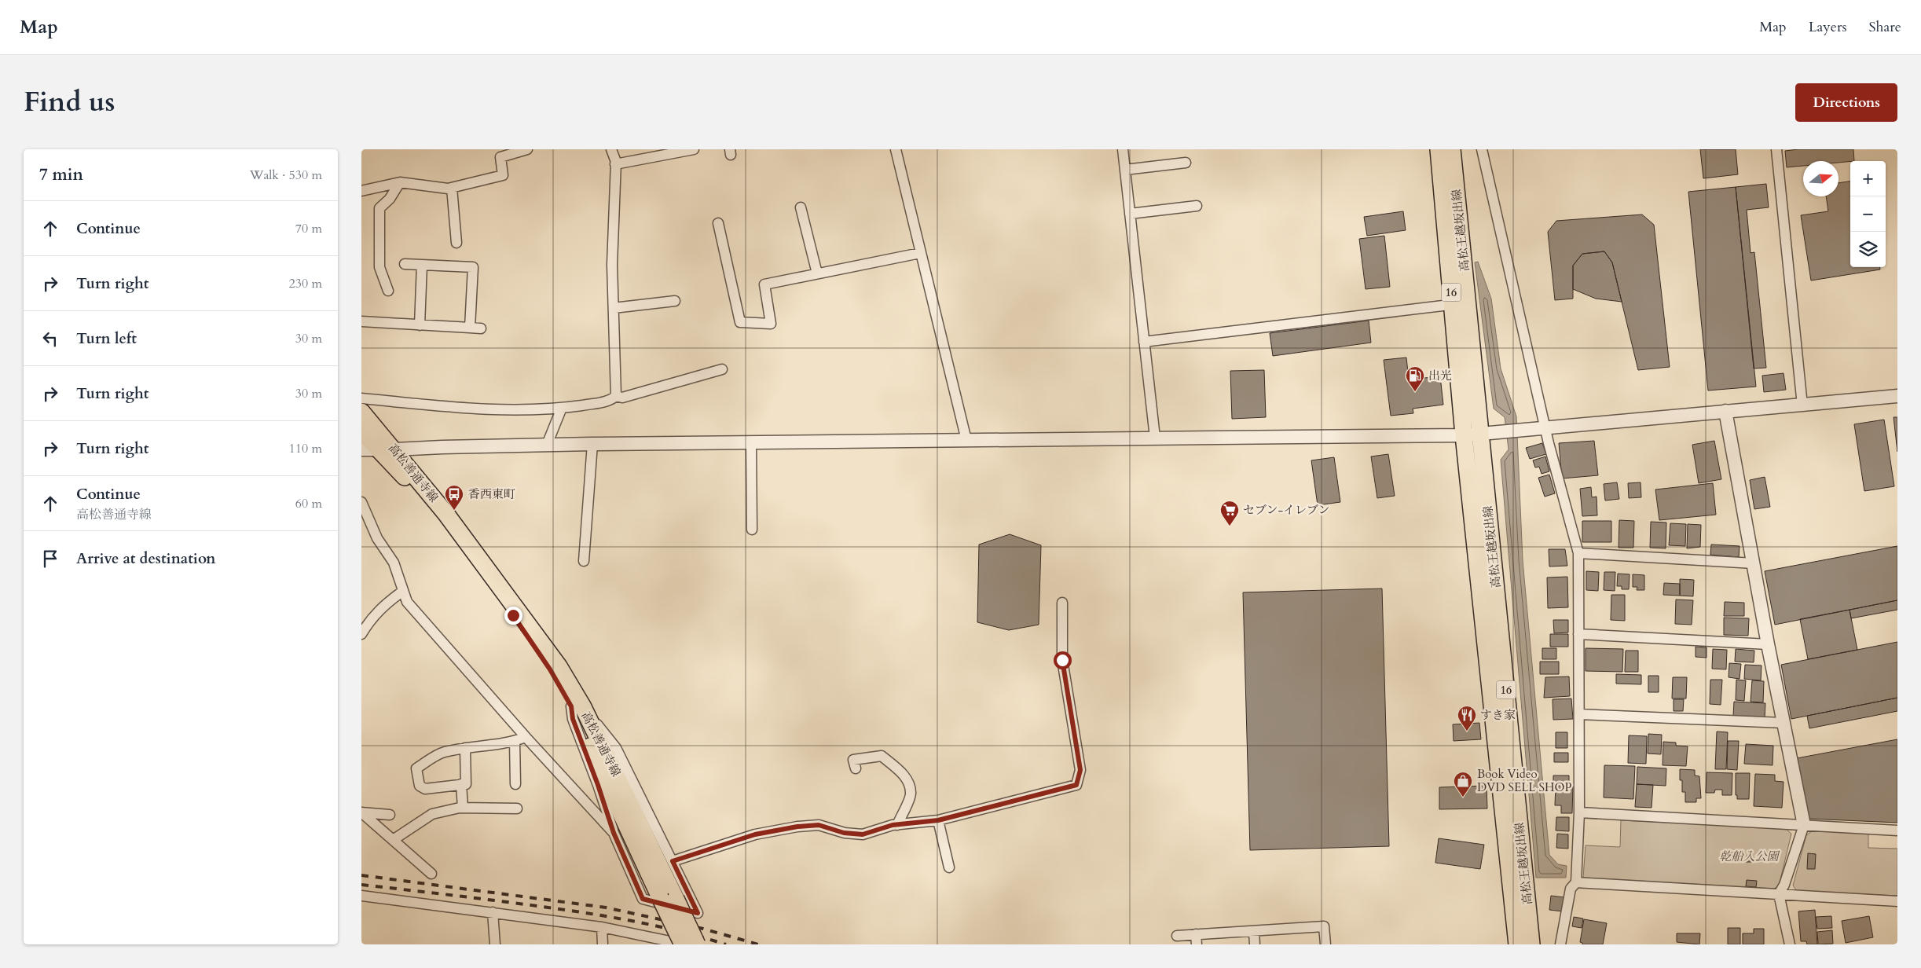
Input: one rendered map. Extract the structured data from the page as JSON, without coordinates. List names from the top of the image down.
{
  "streets": {
    "main road": ["高松王越坂出線", "16", "高松善通寺線"]
  },
  "parks": ["乾船入公園"],
  "places": {
    "fuel station": ["出光"],
    "bus stop": ["香西東町"],
    "supermarket": ["セブン-イレブン"],
    "restaurant": ["すき家"],
    "shop": ["Book Video DVD SELL SHOP"]
  },
  "north": "right",
  "page": {
    "header": "Map",
    "nav": ["Map", "Layers", "Share"],
    "title": "Find us",
    "buttons": "Directions",
    "heading": ["7 min", "Walk · 530 m"],
    "map_buttons": ["+", "−"],
    "list": [
      ["Continue", "70 m"],
      ["Turn right", "230 m"],
      ["Turn left", "30 m"],
      ["Turn right", "30 m"],
      ["Turn right", "110 m"],
      ["Continue", "高松善通寺線", "60 m"],
      "Arrive at destination"
    ]
  }
}
